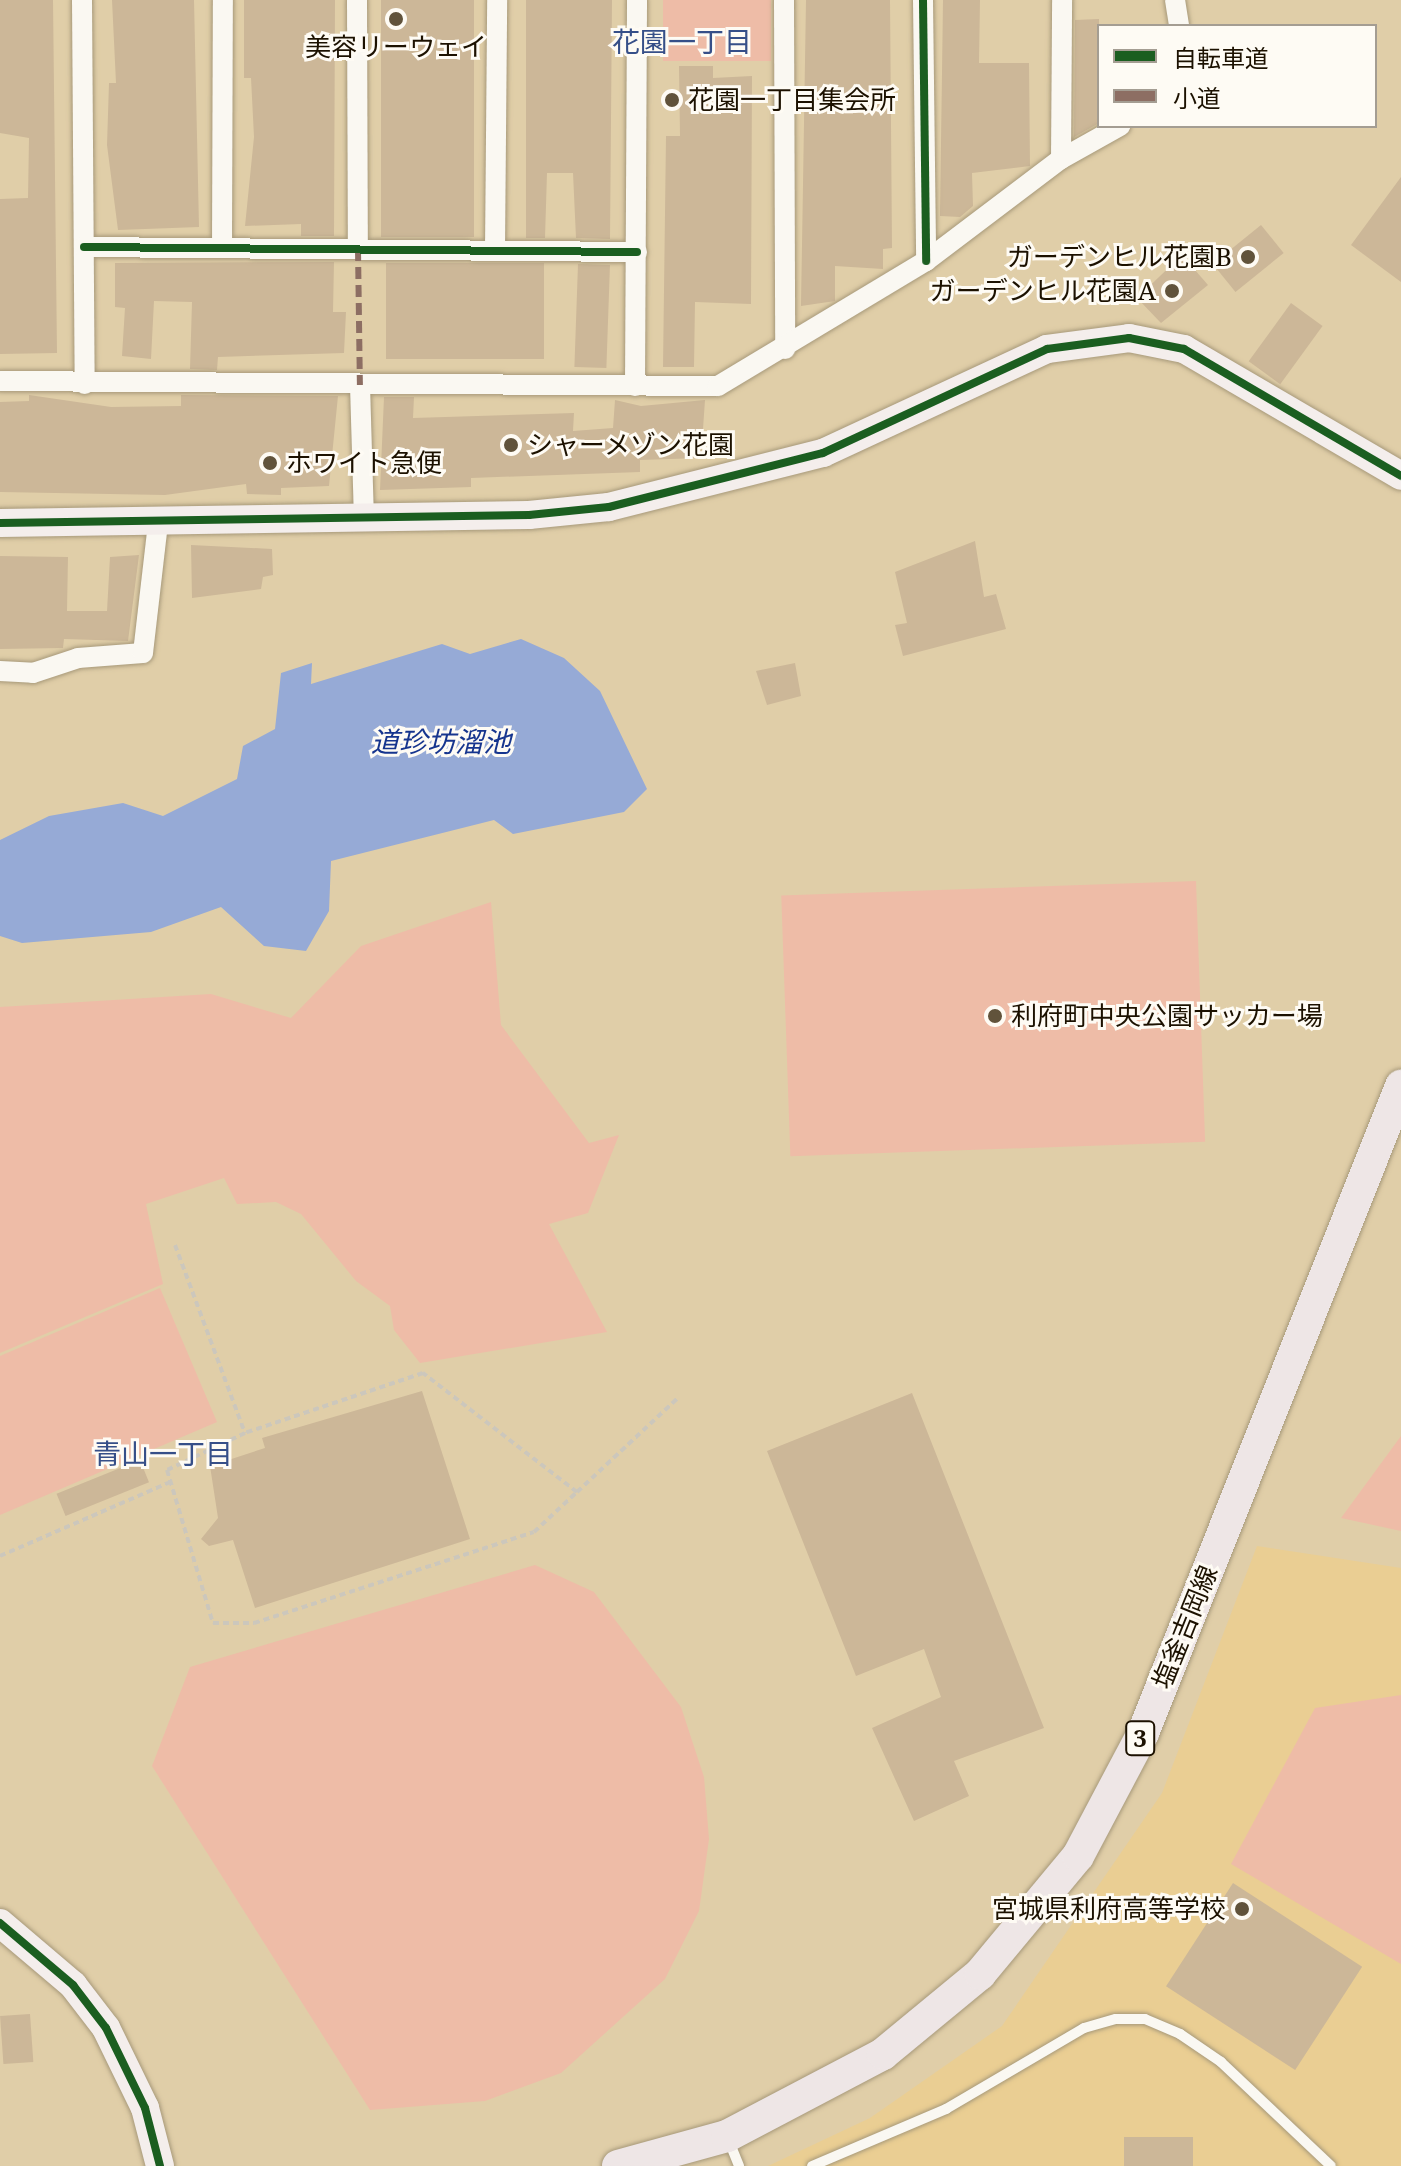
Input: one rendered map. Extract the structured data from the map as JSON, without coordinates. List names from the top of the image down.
{
  "streets": {
    "main road": ["塩釜吉岡線", "3"]
  },
  "districts": ["花園一丁目", "青山一丁目"],
  "water": ["道珍坊溜池"],
  "places": [
    "美容リーウェイ",
    "花園一丁目集会所",
    "ガーデンヒル花園B",
    "ガーデンヒル花園A",
    "シャーメゾン花園",
    "ホワイト急便",
    "利府町中央公園サッカー場",
    "宮城県利府高等学校"
  ],
  "legend": ["自転車道", "小道"]
}
